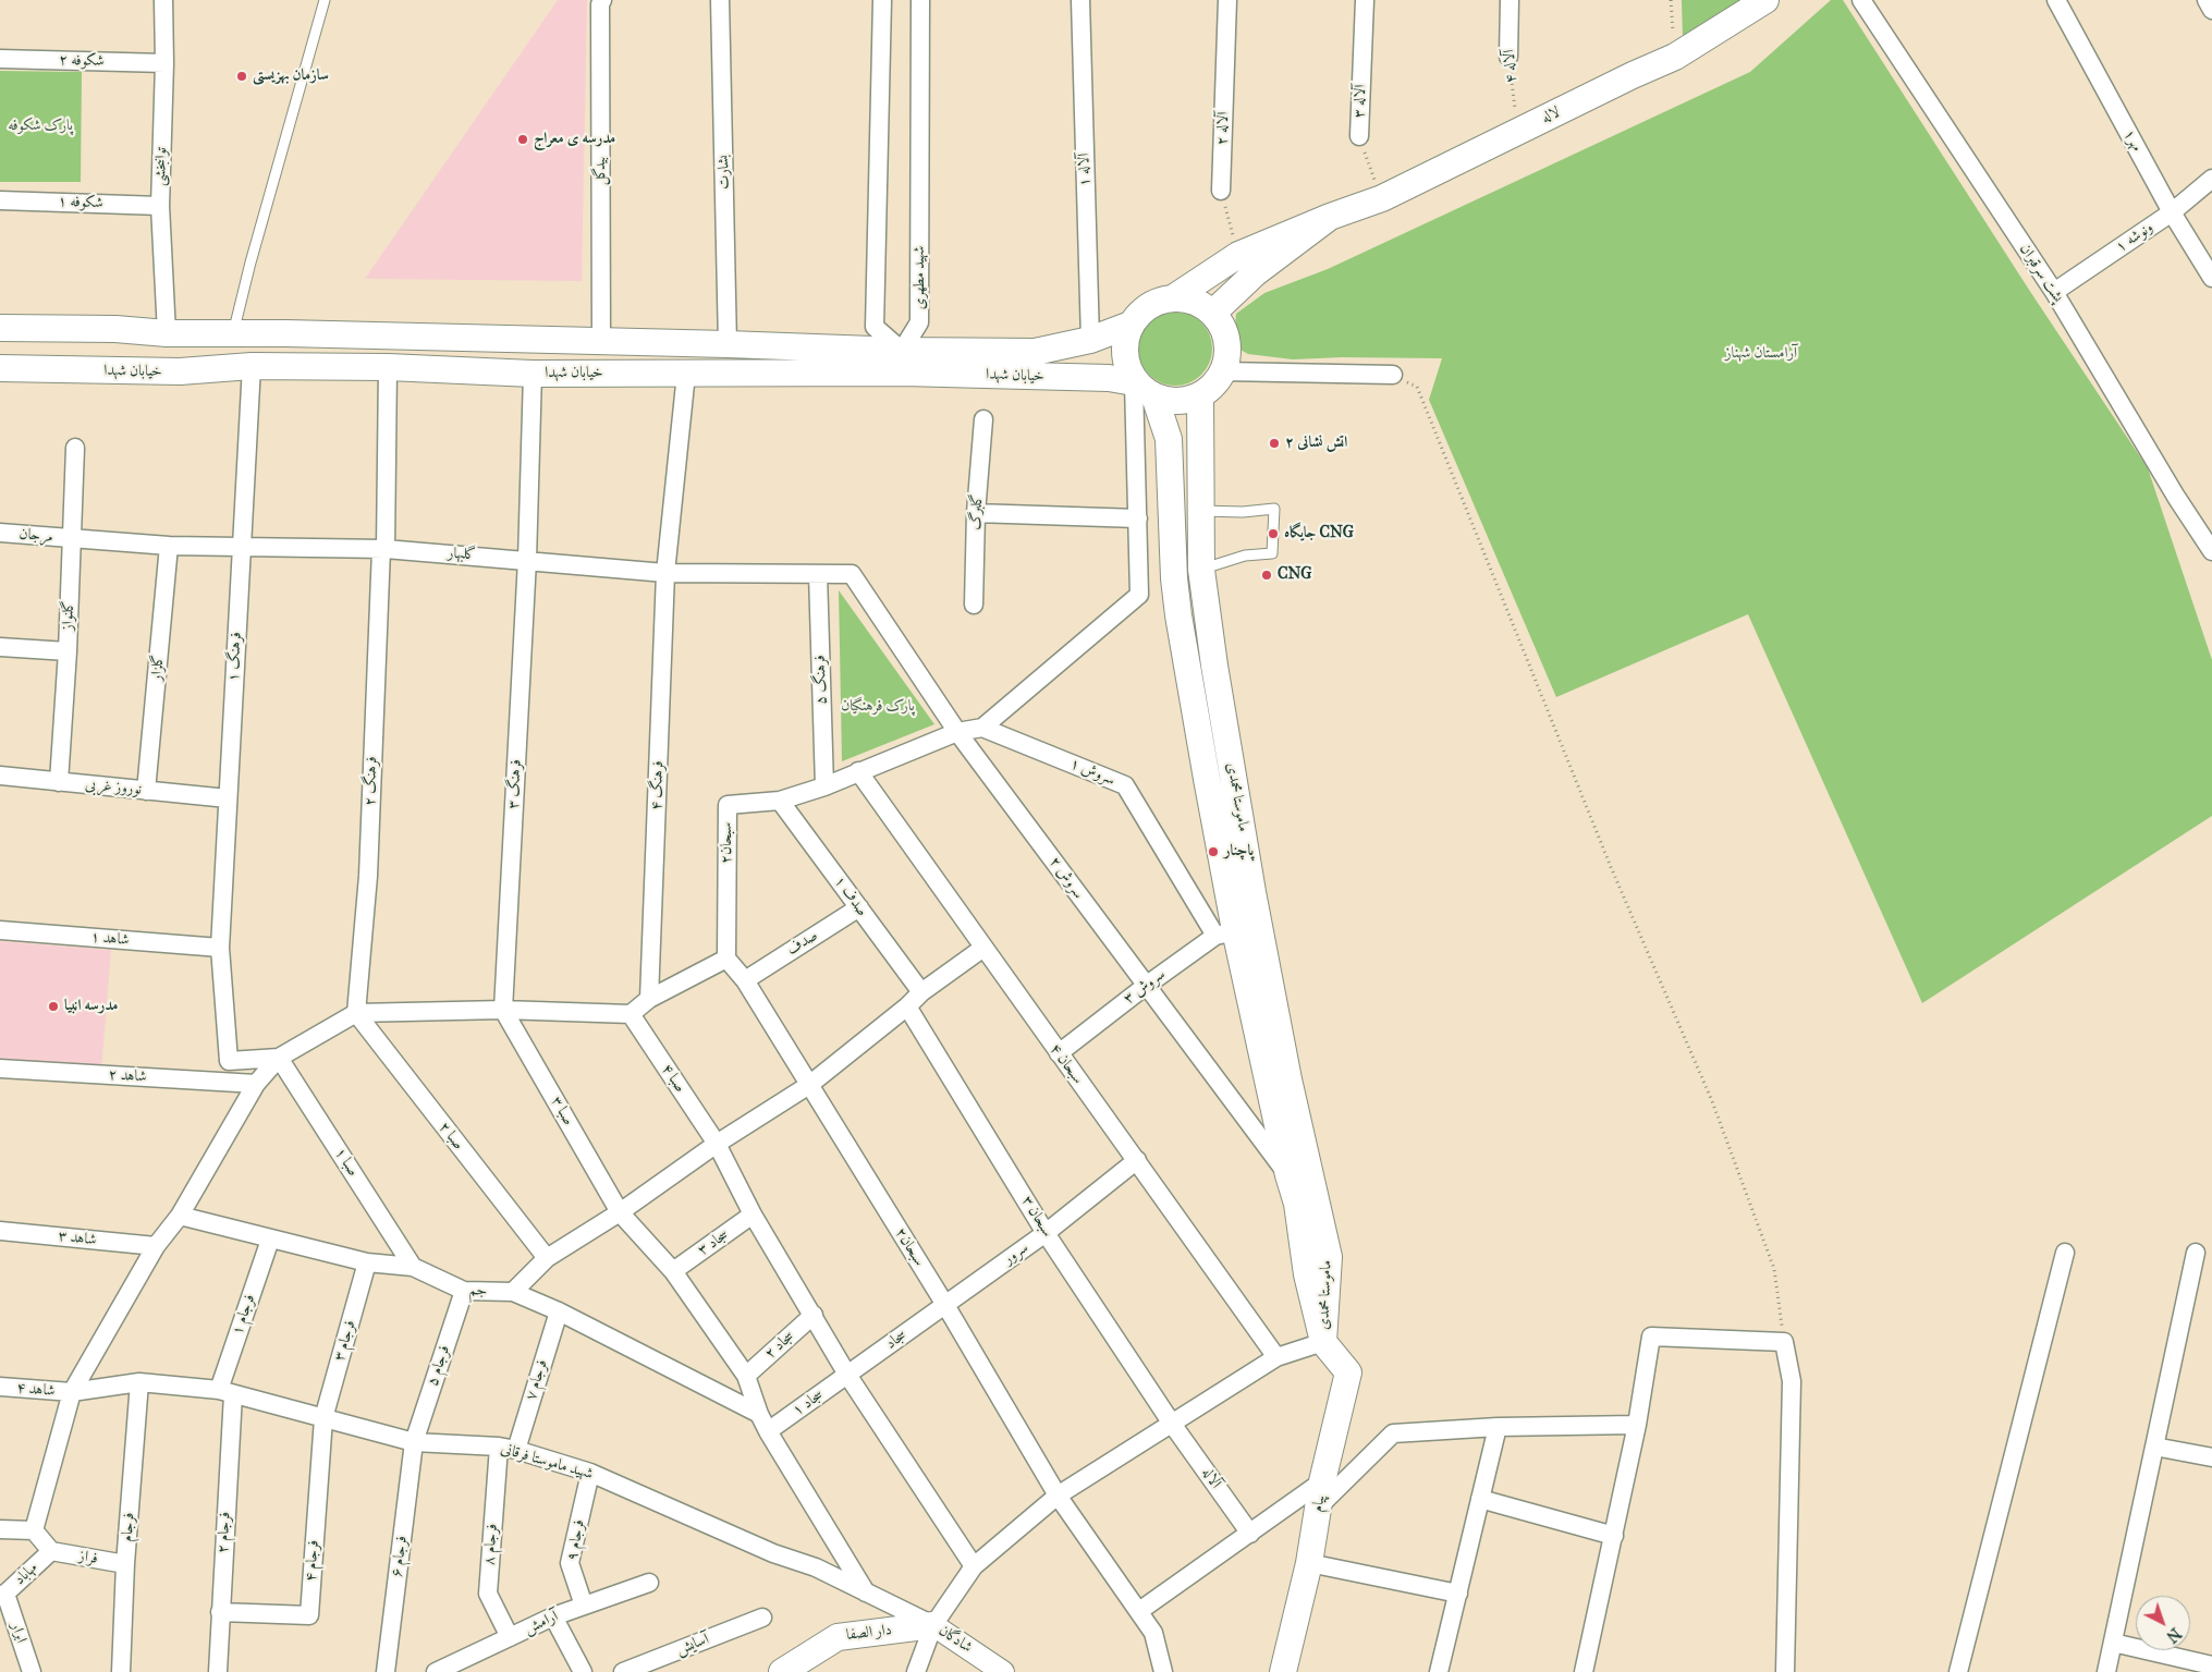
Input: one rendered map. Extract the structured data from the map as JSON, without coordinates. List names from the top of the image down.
{
  "streets": {
    "main road": [
      "لاله",
      "خیابان شهدا",
      "ماموستا محمدی",
      "پیام",
      "دار الصفا"
    ],
    "street": [
      "شکوفه ۲",
      "آلاله ۴",
      "آلاله ۳",
      "آلاله ۲",
      "مهر۱",
      "توانبخشی",
      "آلاله ۱",
      "بیدگل",
      "بشارت",
      "شکوفه ۱",
      "ونوشه ۱",
      "پشت سرقبران",
      "شهید مطهری",
      "گلبرگ",
      "مرجان",
      "گلبهار",
      "گلنواز",
      "فرهنگ ۱",
      "گلزار",
      "فرهنگ ۵",
      "سروش ۱",
      "فرهنگ ۲",
      "فرهنگ ۳",
      "فرهنگ ۴",
      "نوروز غربی",
      "سبحان۲",
      "سروش ۲",
      "صدف ۱",
      "شاهد ۱",
      "صدف",
      "سروش ۳",
      "سبحان ۴",
      "شاهد ۲",
      "صبا ۴",
      "صبا ۳",
      "صبا ۲",
      "صبا ۱",
      "سبحان ۳",
      "شاهد ۳",
      "سجاد ۳",
      "سرور",
      "جم",
      "فرجام ۱",
      "سجاد",
      "فرجام ۳",
      "سجاد ۲",
      "فرجام ۵",
      "فرجام ۷",
      "شاهد ۴",
      "سجاد ۱",
      "شهید ماموستا فرقانی",
      "آلاله",
      "فرجام",
      "فرجام ۲",
      "فرجام ۹",
      "فرجام ۸",
      "فرجام ۶",
      "فراز",
      "فرجام ۴",
      "مهاباد",
      "آرامش",
      "ابرار",
      "شادگان",
      "آسایش"
    ]
  },
  "crossings": [
    ["شکوفه ۲", "توانبخشی"],
    ["آلاله ۴", "لاله"],
    ["آلاله ۳", "لاله"],
    ["مهر۱", "ونوشه ۱"],
    ["توانبخشی", "شکوفه ۱"],
    ["توانبخشی", "خیابان شهدا"],
    ["آلاله ۱", "خیابان شهدا"],
    ["بیدگل", "خیابان شهدا"],
    ["بشارت", "خیابان شهدا"],
    ["ونوشه ۱", "پشت سرقبران"],
    ["شهید مطهری", "خیابان شهدا"],
    ["خیابان شهدا", "فرهنگ ۱"],
    ["خیابان شهدا", "فرهنگ ۲"],
    ["خیابان شهدا", "فرهنگ ۳"],
    ["خیابان شهدا", "فرهنگ ۴"],
    ["خیابان شهدا", "ماموستا محمدی"],
    ["مرجان", "گلبهار"],
    ["مرجان", "گلنواز"],
    ["گلبهار", "گلنواز"],
    ["گلبهار", "فرهنگ ۱"],
    ["گلبهار", "گلزار"],
    ["گلبهار", "فرهنگ ۵"],
    ["گلبهار", "فرهنگ ۲"],
    ["گلبهار", "فرهنگ ۳"],
    ["گلبهار", "فرهنگ ۴"],
    ["گلبهار", "سروش ۲"],
    ["گلنواز", "نوروز غربی"],
    ["فرهنگ ۱", "نوروز غربی"],
    ["فرهنگ ۱", "شاهد ۱"],
    ["فرهنگ ۱", "صبا ۱"],
    ["گلزار", "نوروز غربی"],
    ["سروش ۱", "ماموستا محمدی"],
    ["سروش ۱", "سروش ۳"],
    ["فرهنگ ۲", "صبا ۲"],
    ["فرهنگ ۳", "صبا ۳"],
    ["ماموستا محمدی", "سروش ۲"],
    ["ماموستا محمدی", "سروش ۳"],
    ["ماموستا محمدی", "پیام"],
    ["سبحان۲", "صدف ۱"],
    ["سبحان۲", "صدف"],
    ["سبحان۲", "سرور"],
    ["سبحان۲", "سجاد"],
    ["سروش ۲", "سروش ۳"],
    ["صدف ۱", "صدف"],
    ["سروش ۳", "سبحان ۴"],
    ["سبحان ۴", "سرور"],
    ["صبا ۴", "سجاد ۳"],
    ["صبا ۴", "سجاد"],
    ["صبا ۴", "سجاد ۲"],
    ["صبا ۴", "سجاد ۱"],
    ["صبا ۳", "سجاد ۳"],
    ["صبا ۳", "جم"],
    ["صبا ۳", "سجاد ۲"],
    ["صبا ۳", "سجاد ۱"],
    ["صبا ۳", "شهید ماموستا فرقانی"],
    ["صبا ۱", "جم"],
    ["سبحان ۳", "سرور"],
    ["سبحان ۳", "آلاله"],
    ["سرور", "سجاد"],
    ["جم", "فرجام ۱"],
    ["جم", "فرجام ۳"],
    ["جم", "فرجام ۵"],
    ["جم", "فرجام ۷"],
    ["فرجام ۱", "شهید ماموستا فرقانی"],
    ["فرجام ۱", "فرجام ۲"],
    ["سجاد", "سجاد ۱"],
    ["فرجام ۳", "شهید ماموستا فرقانی"],
    ["فرجام ۳", "فرجام ۴"],
    ["فرجام ۵", "شهید ماموستا فرقانی"],
    ["فرجام ۵", "فرجام ۶"],
    ["فرجام ۷", "شهید ماموستا فرقانی"],
    ["فرجام ۷", "فرجام ۸"],
    ["شاهد ۴", "شهید ماموستا فرقانی"],
    ["شهید ماموستا فرقانی", "فرجام"],
    ["شهید ماموستا فرقانی", "فرجام ۲"],
    ["شهید ماموستا فرقانی", "فرجام ۹"],
    ["شهید ماموستا فرقانی", "فرجام ۸"],
    ["شهید ماموستا فرقانی", "فرجام ۶"],
    ["شهید ماموستا فرقانی", "فرجام ۴"],
    ["شهید ماموستا فرقانی", "دار الصفا"],
    ["شهید ماموستا فرقانی", "شادگان"],
    ["فرجام", "فراز"],
    ["فرجام ۲", "فرجام ۴"],
    ["فرجام ۹", "آرامش"],
    ["فرجام ۸", "آرامش"],
    ["فراز", "مهاباد"],
    ["مهاباد", "ابرار"],
    ["دار الصفا", "شادگان"]
  ],
  "parks": ["پارک شکوفه", "آرامستان شهناز", "پارک فرهنگیان"],
  "places": [
    "سازمان بهزیستی",
    "مدرسه ی معراج",
    "اتش نشانی ۲",
    "جایگاه CNG",
    "CNG",
    "پاچنار",
    "مدرسه انبیا"
  ],
  "north": "bottom right"
}
